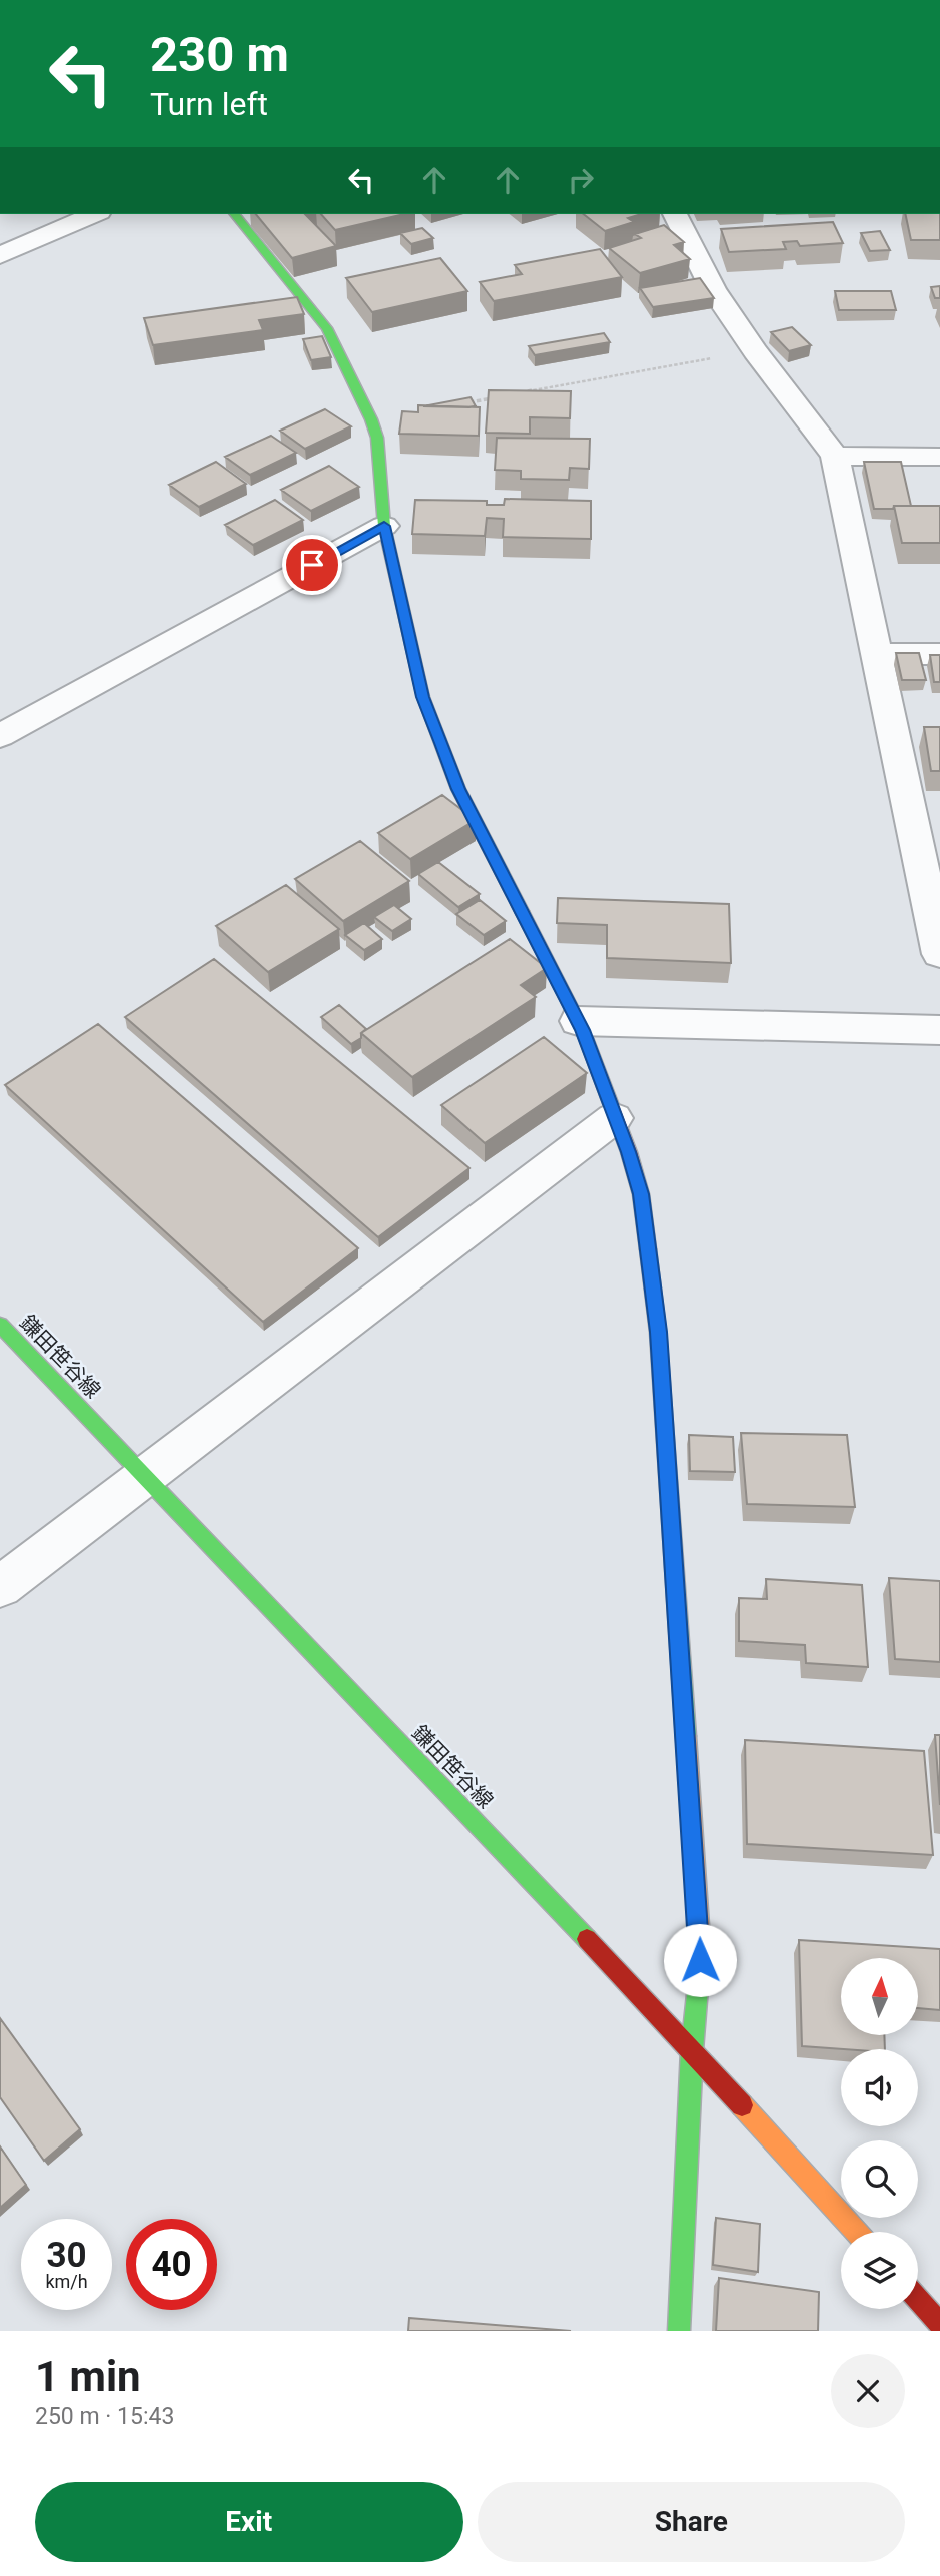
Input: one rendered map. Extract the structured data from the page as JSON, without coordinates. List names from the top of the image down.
{
  "streets": {
    "street": ["鎌田笹谷線"]
  },
  "north": "top",
  "page": {
    "turn": ["230 m", "Turn left"],
    "speed": "30 km/h",
    "limit": "40",
    "heading": ["1 min", "250 m · 15:43"],
    "buttons": ["Exit", "Share"]
  }
}
